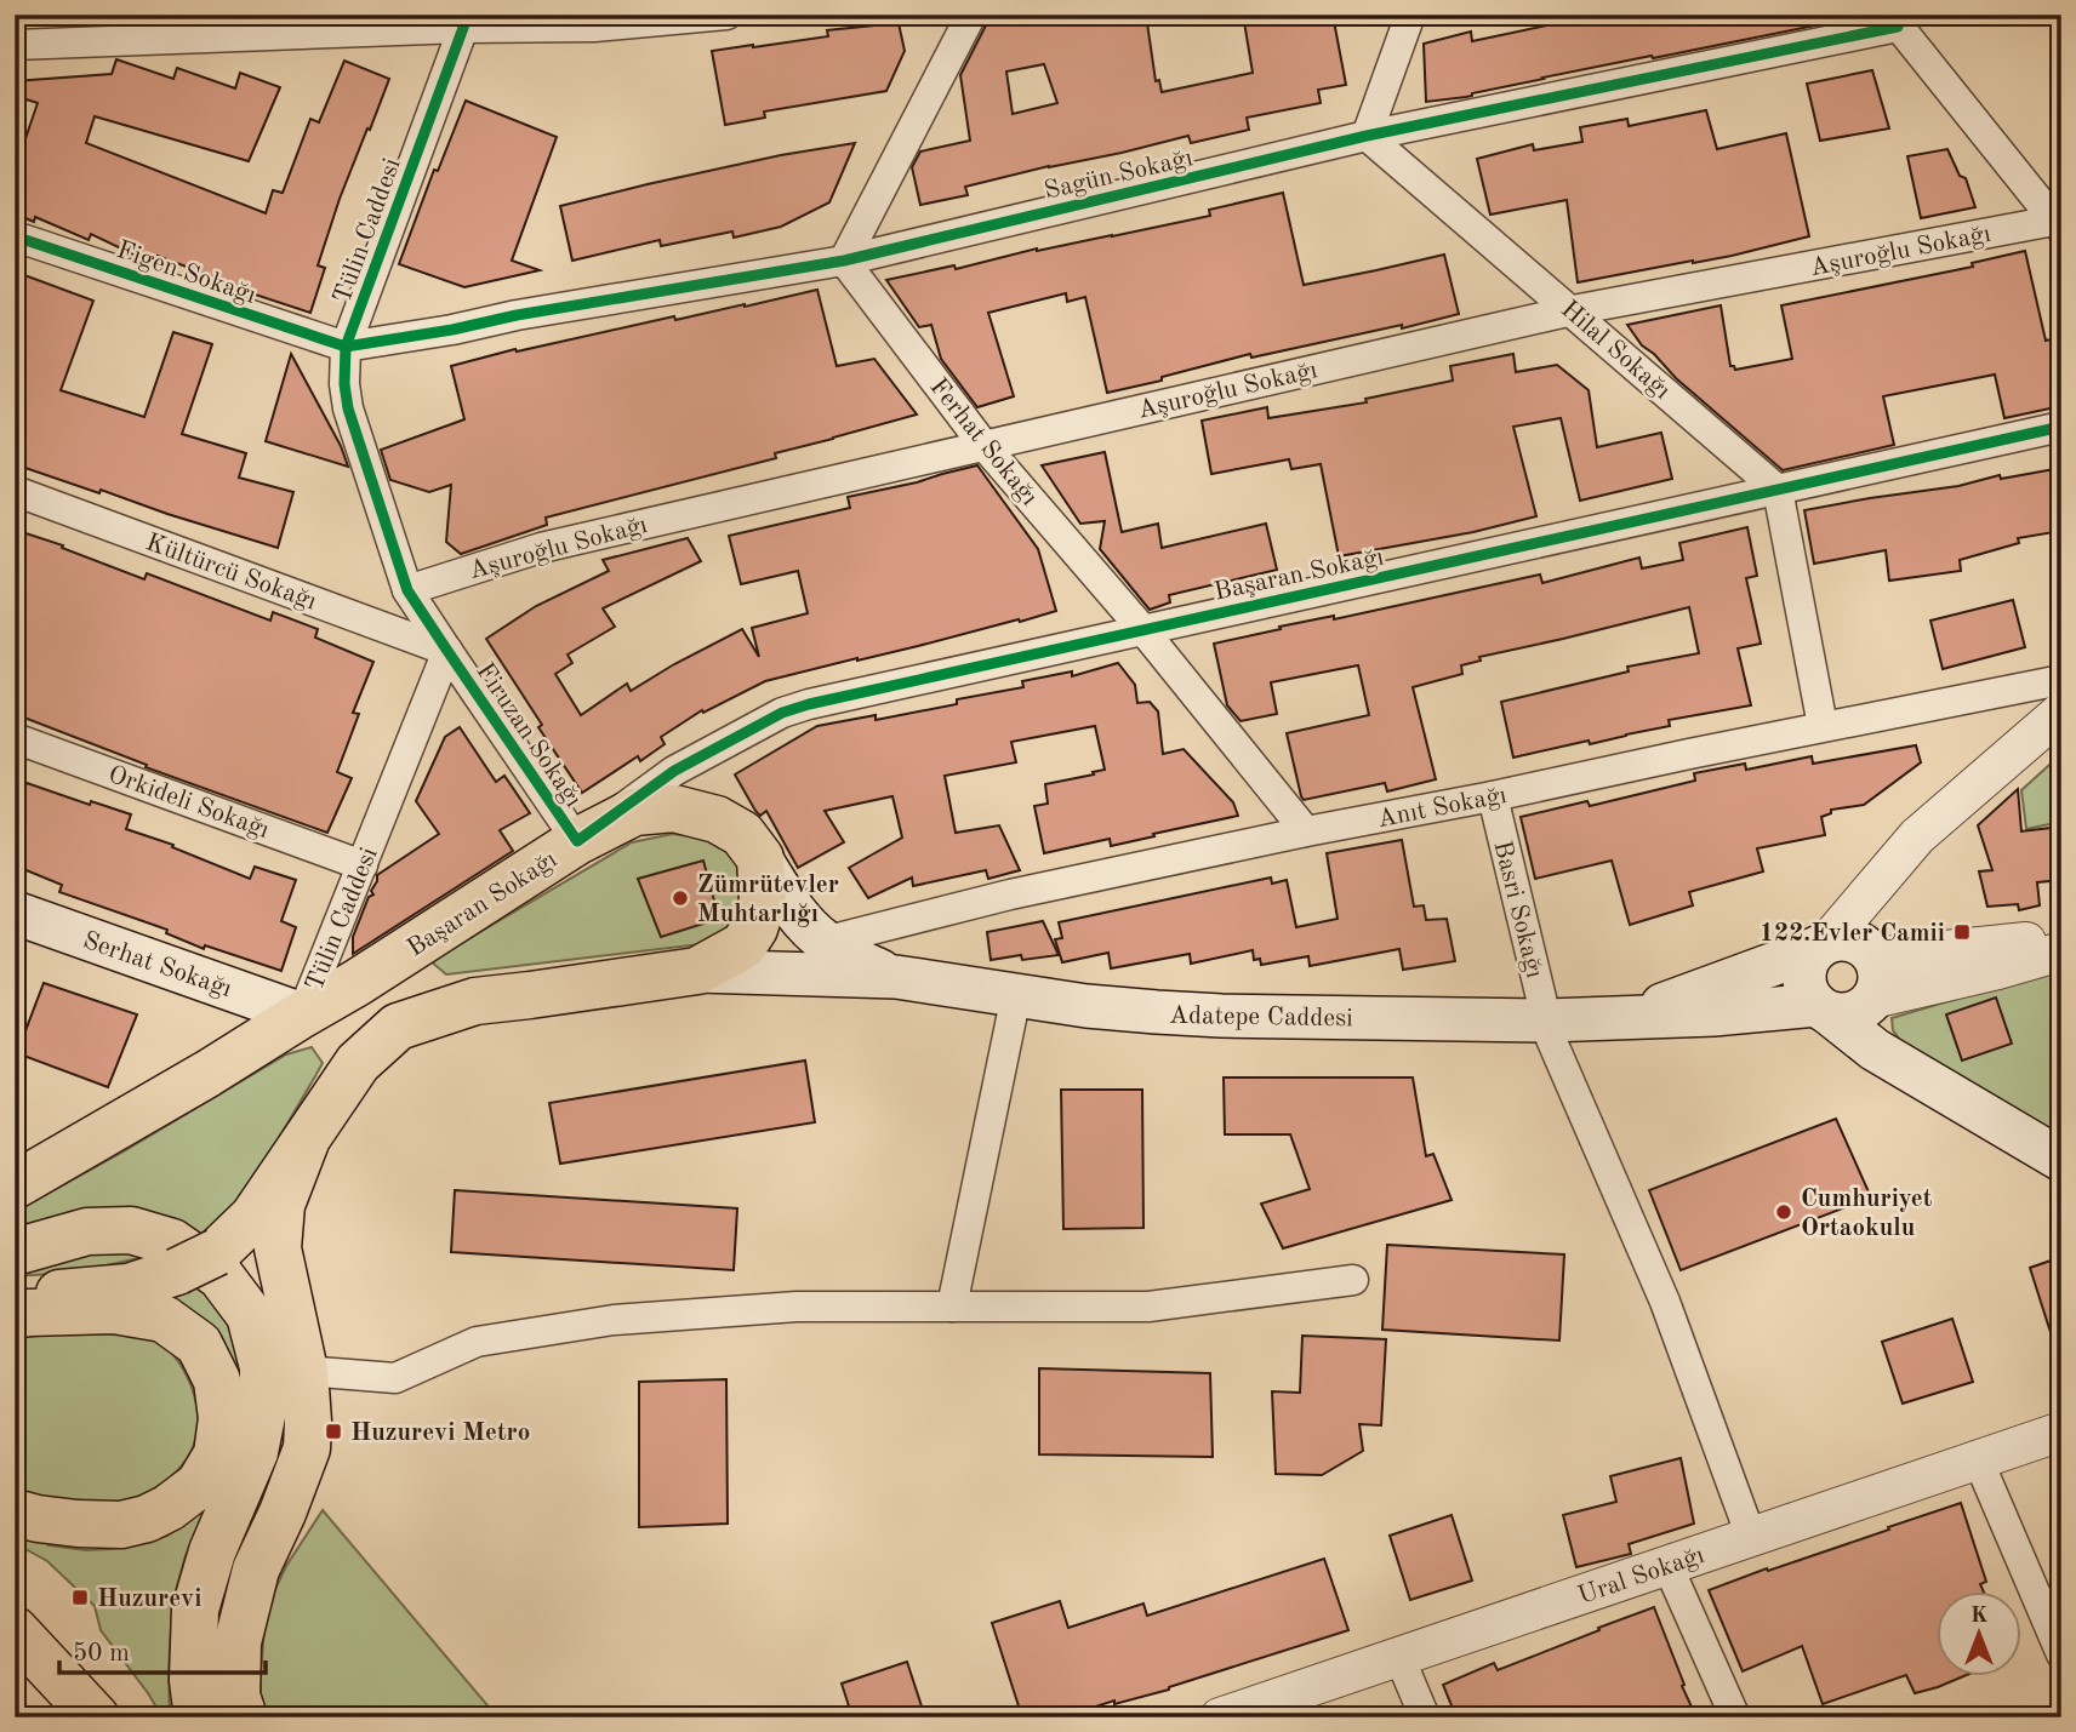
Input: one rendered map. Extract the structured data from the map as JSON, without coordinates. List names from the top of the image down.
{
  "streets": {
    "main road": ["Başaran Sokağı", "Serhat Sokağı", "Adatepe Caddesi"],
    "street": [
      "Sagün Sokağı",
      "Tülin Caddesi",
      "Aşuroğlu Sokağı",
      "Figen Sokağı",
      "Hilal Sokağı",
      "Ferhat Sokağı",
      "Kültürcü Sokağı",
      "Firuzan Sokağı",
      "Orkideli Sokağı",
      "Anıt Sokağı",
      "Basri Sokağı",
      "Ural Sokağı"
    ]
  },
  "crossings": [
    ["Sagün Sokağı", "Tülin Caddesi"],
    ["Sagün Sokağı", "Figen Sokağı"],
    ["Sagün Sokağı", "Hilal Sokağı"],
    ["Sagün Sokağı", "Ferhat Sokağı"],
    ["Tülin Caddesi", "Aşuroğlu Sokağı"],
    ["Tülin Caddesi", "Figen Sokağı"],
    ["Tülin Caddesi", "Kültürcü Sokağı"],
    ["Tülin Caddesi", "Başaran Sokağı"],
    ["Tülin Caddesi", "Firuzan Sokağı"],
    ["Tülin Caddesi", "Orkideli Sokağı"],
    ["Tülin Caddesi", "Serhat Sokağı"],
    ["Aşuroğlu Sokağı", "Hilal Sokağı"],
    ["Aşuroğlu Sokağı", "Ferhat Sokağı"],
    ["Hilal Sokağı", "Başaran Sokağı"],
    ["Ferhat Sokağı", "Başaran Sokağı"],
    ["Ferhat Sokağı", "Anıt Sokağı"],
    ["Kültürcü Sokağı", "Firuzan Sokağı"],
    ["Başaran Sokağı", "Firuzan Sokağı"],
    ["Başaran Sokağı", "Serhat Sokağı"],
    ["Başaran Sokağı", "Adatepe Caddesi"],
    ["Firuzan Sokağı", "Adatepe Caddesi"],
    ["Anıt Sokağı", "Basri Sokağı"],
    ["Anıt Sokağı", "Adatepe Caddesi"],
    ["Basri Sokağı", "Adatepe Caddesi"],
    ["Basri Sokağı", "Ural Sokağı"]
  ],
  "places": {
    "other": ["Zümrütevler Muhtarlığı", "Cumhuriyet Ortaokulu"],
    "transit": ["122.Evler Camii", "Huzurevi Metro", "Huzurevi"]
  },
  "scale_bar": "50 m",
  "north": "top"
}
